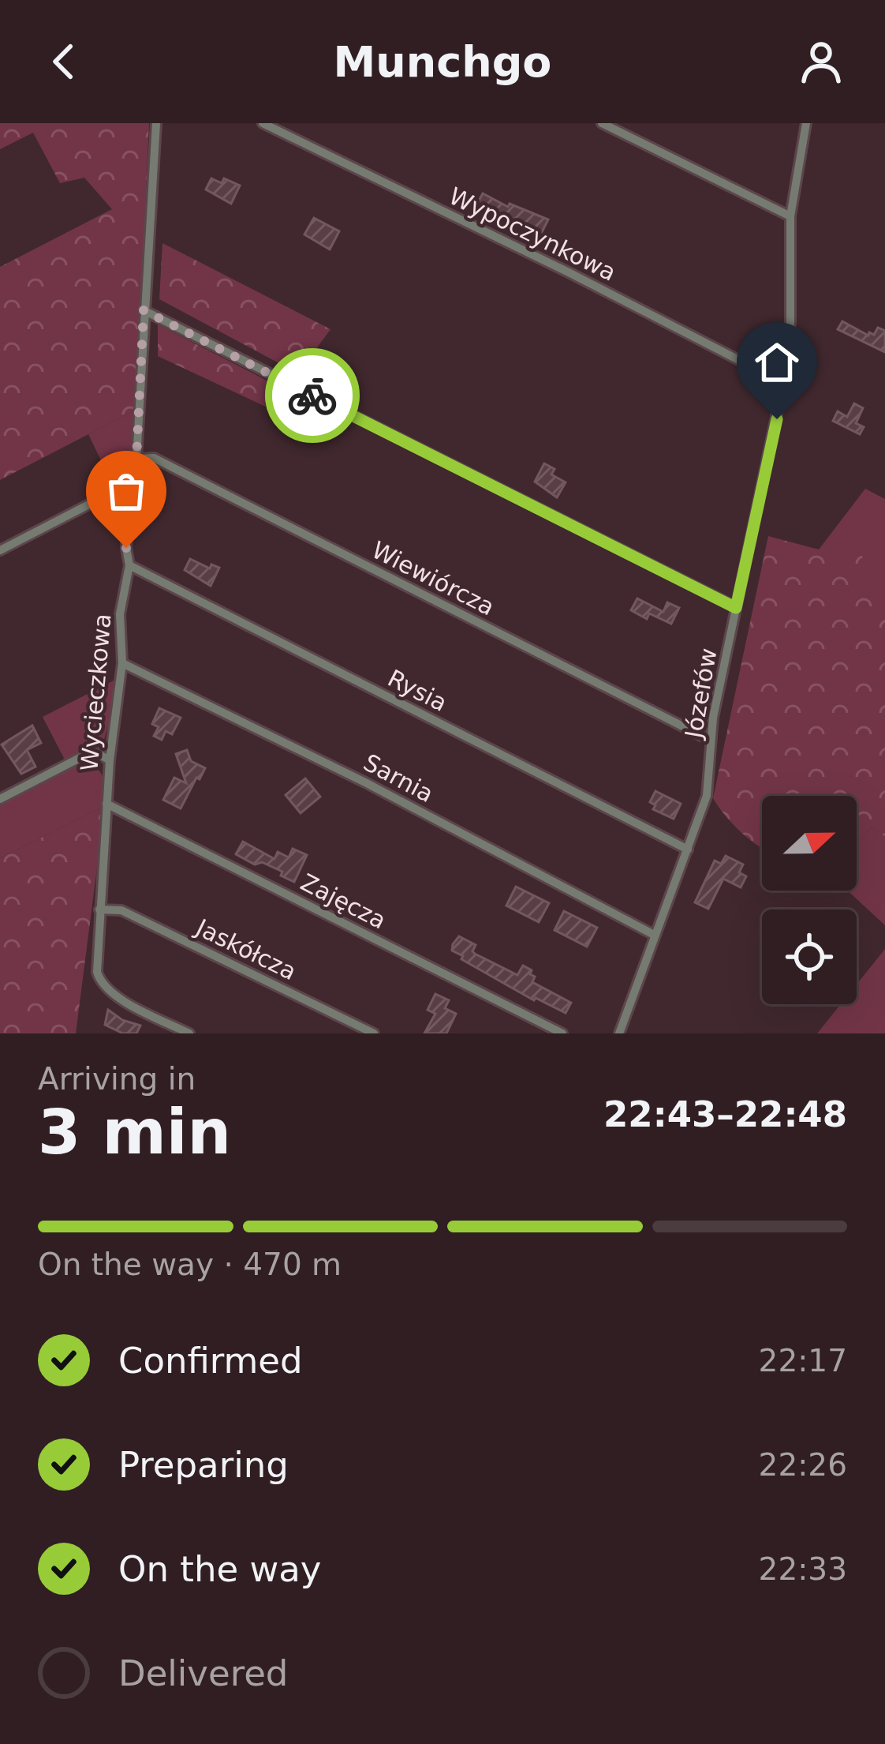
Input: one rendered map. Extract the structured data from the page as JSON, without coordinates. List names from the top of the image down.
{
  "streets": {
    "street": [
      "Wypoczynkowa",
      "Wiewiórcza",
      "Rysia",
      "Wycieczkowa",
      "Józefów",
      "Sarnia",
      "Zajęcza",
      "Jaskółcza"
    ]
  },
  "crossings": [
    ["Wypoczynkowa", "Józefów"],
    ["Wiewiórcza", "Wycieczkowa"],
    ["Wiewiórcza", "Józefów"],
    ["Rysia", "Wycieczkowa"],
    ["Rysia", "Józefów"],
    ["Wycieczkowa", "Sarnia"],
    ["Wycieczkowa", "Zajęcza"],
    ["Wycieczkowa", "Jaskółcza"],
    ["Józefów", "Sarnia"]
  ],
  "north": "right",
  "page": {
    "header": "Munchgo",
    "heading": ["3 min", "Arriving in", "22:43–22:48"],
    "bar": "On the way · 470 m",
    "list": [
      ["Confirmed", "22:17"],
      ["Preparing", "22:26"],
      ["On the way", "22:33"],
      "Delivered"
    ]
  }
}
